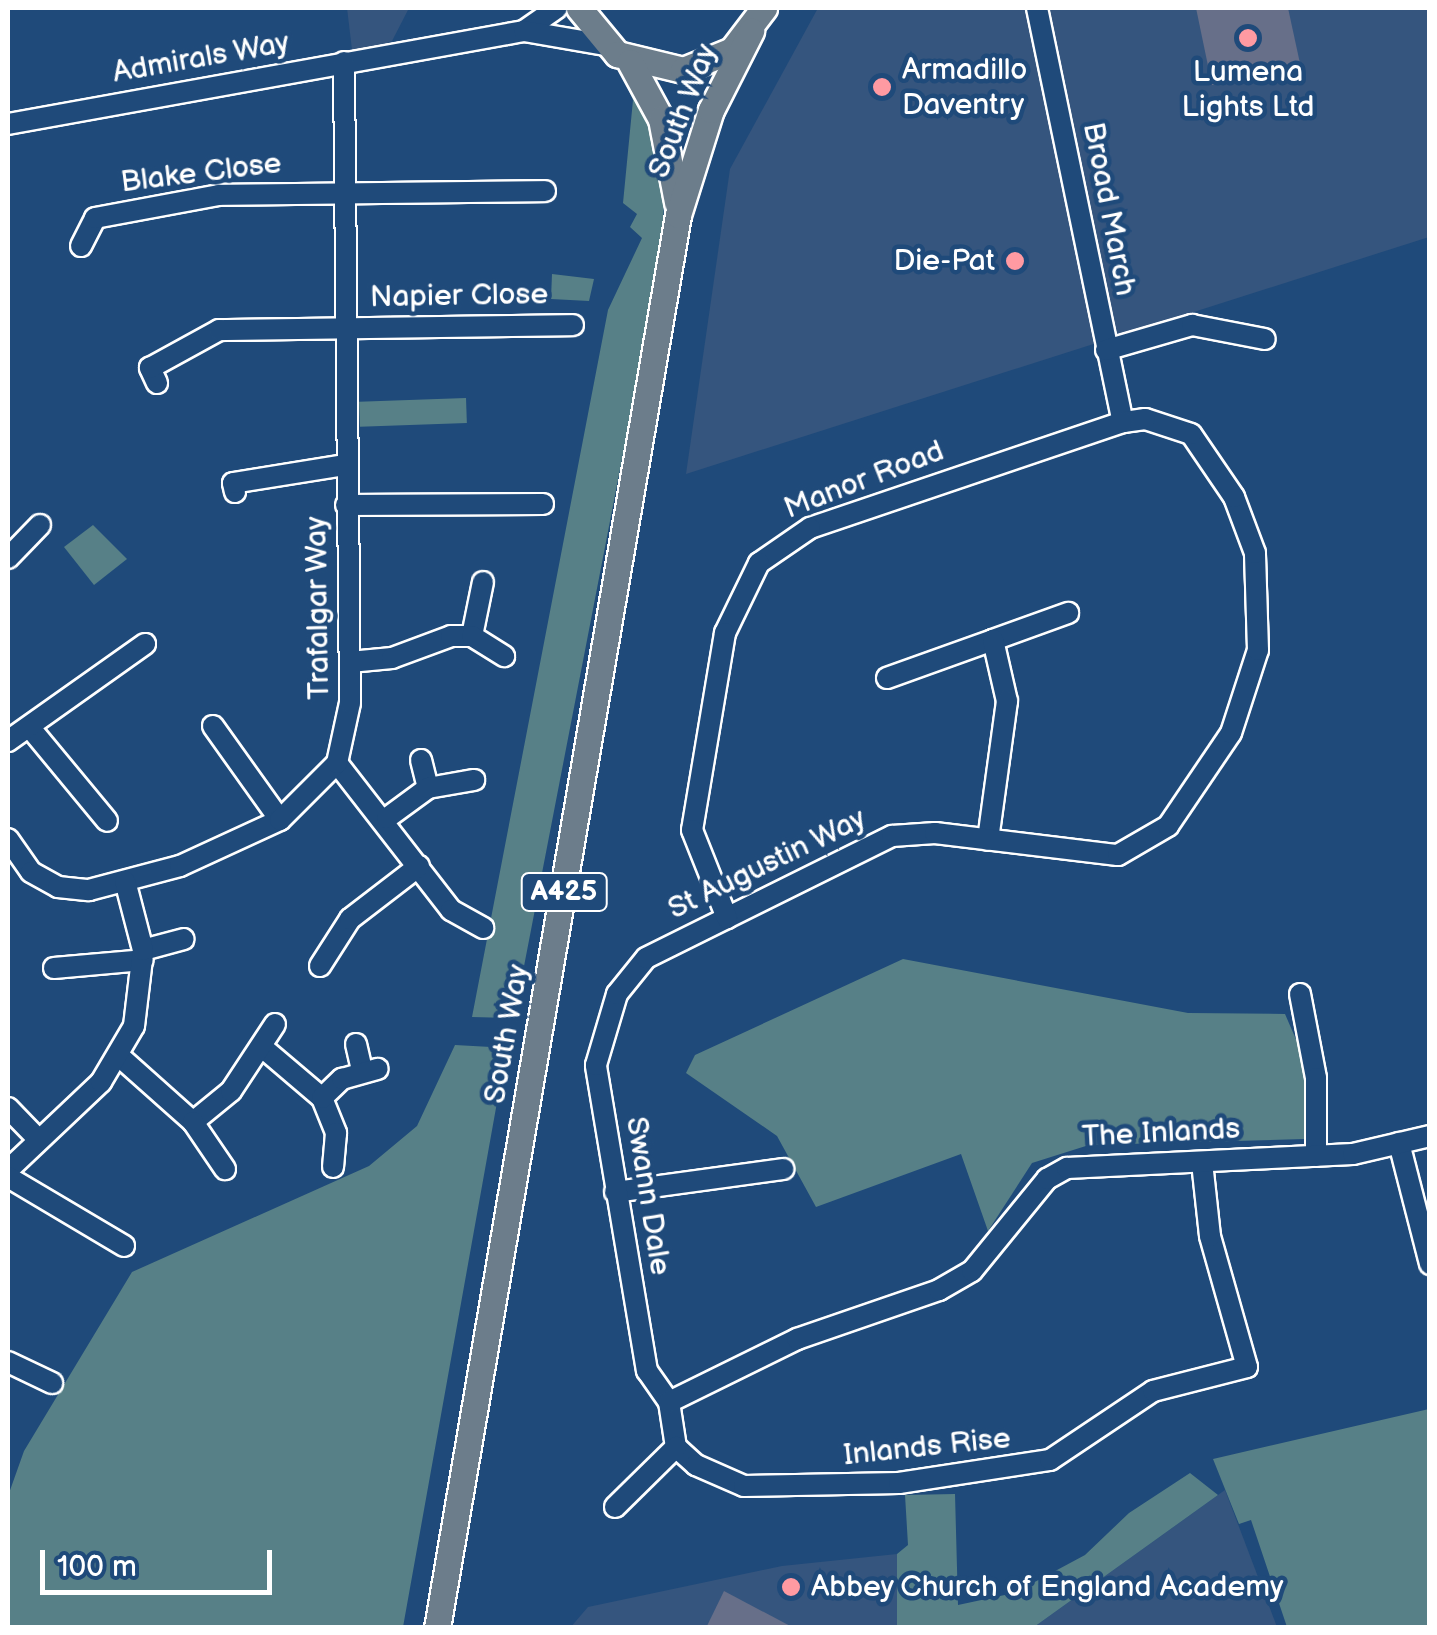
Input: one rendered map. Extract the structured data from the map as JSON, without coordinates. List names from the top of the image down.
{
  "streets": {
    "main road": ["South Way", "A425"],
    "street": [
      "Admirals Way",
      "Blake Close",
      "Broad March",
      "Napier Close",
      "Manor Road",
      "Trafalgar Way",
      "St Augustin Way",
      "The Inlands",
      "Swann Dale",
      "Inlands Rise"
    ]
  },
  "crossings": [
    ["Admirals Way", "Trafalgar Way"],
    ["Blake Close", "Trafalgar Way"],
    ["Broad March", "Manor Road"],
    ["Broad March", "St Augustin Way"],
    ["Napier Close", "Trafalgar Way"],
    ["Manor Road", "St Augustin Way"],
    ["St Augustin Way", "Swann Dale"],
    ["The Inlands", "Swann Dale"],
    ["The Inlands", "Inlands Rise"]
  ],
  "places": [
    "Lumena Lights Ltd",
    "Armadillo Daventry",
    "Die-Pat",
    "Abbey Church of England Academy"
  ],
  "scale_bar": "100 m"
}
